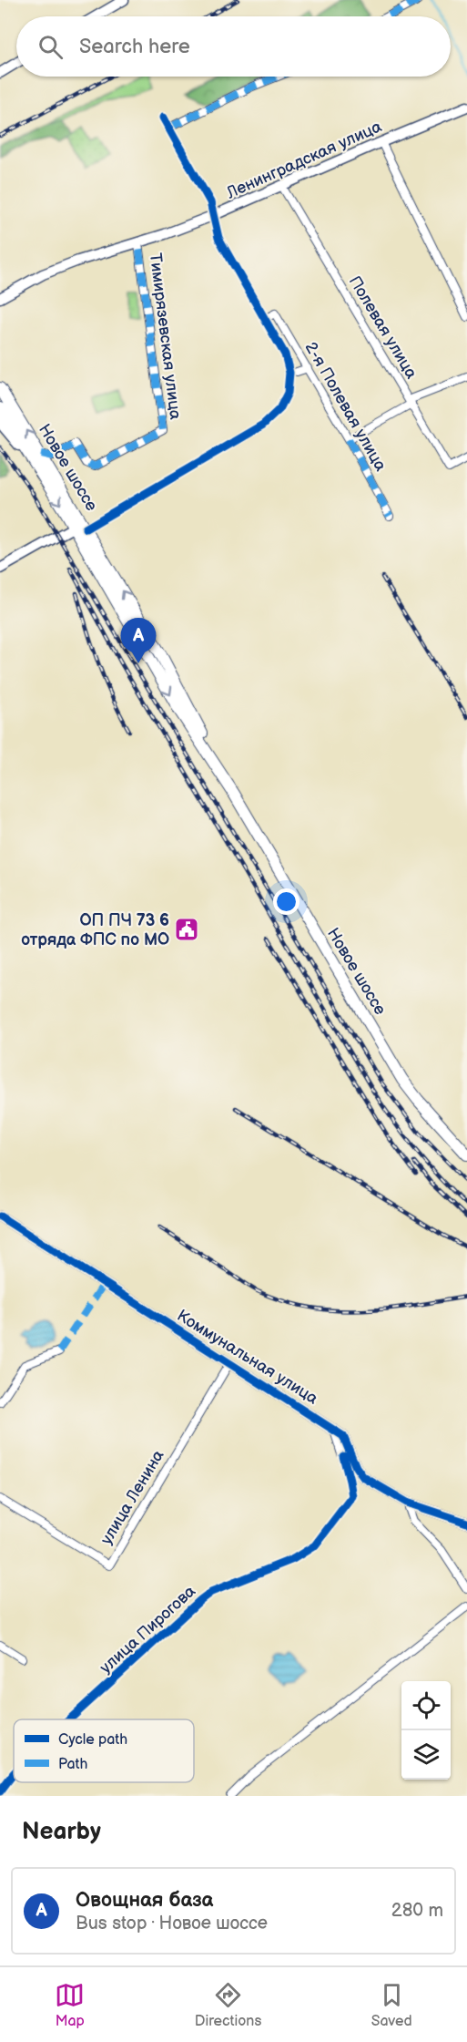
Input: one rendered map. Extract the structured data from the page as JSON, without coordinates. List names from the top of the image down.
{
  "streets": {
    "main road": ["Новое шоссе"],
    "street": [
      "Ленинградская улица",
      "Полевая улица",
      "Тимирязевская улица",
      "2-я Полевая улица",
      "Коммунальная улица",
      "улица Ленина",
      "улица Пирогова"
    ]
  },
  "crossings": [
    ["Ленинградская улица", "Полевая улица"],
    ["Ленинградская улица", "Тимирязевская улица"],
    ["Коммунальная улица", "улица Ленина"],
    ["Коммунальная улица", "улица Пирогова"]
  ],
  "places": {
    "public building": ["ОП ПЧ 73 6 отряда ФПС по МО"]
  },
  "legend": ["Cycle path", "Path"],
  "page": {
    "search": "Search here",
    "pins": "A",
    "heading": "Nearby",
    "list": [
      {
        "mark": "A",
        "name": "Овощная база",
        "note": "Bus stop · Новое шоссе",
        "value": "280 m"
      }
    ],
    "nav": ["Map", "Directions", "Saved"]
  }
}
